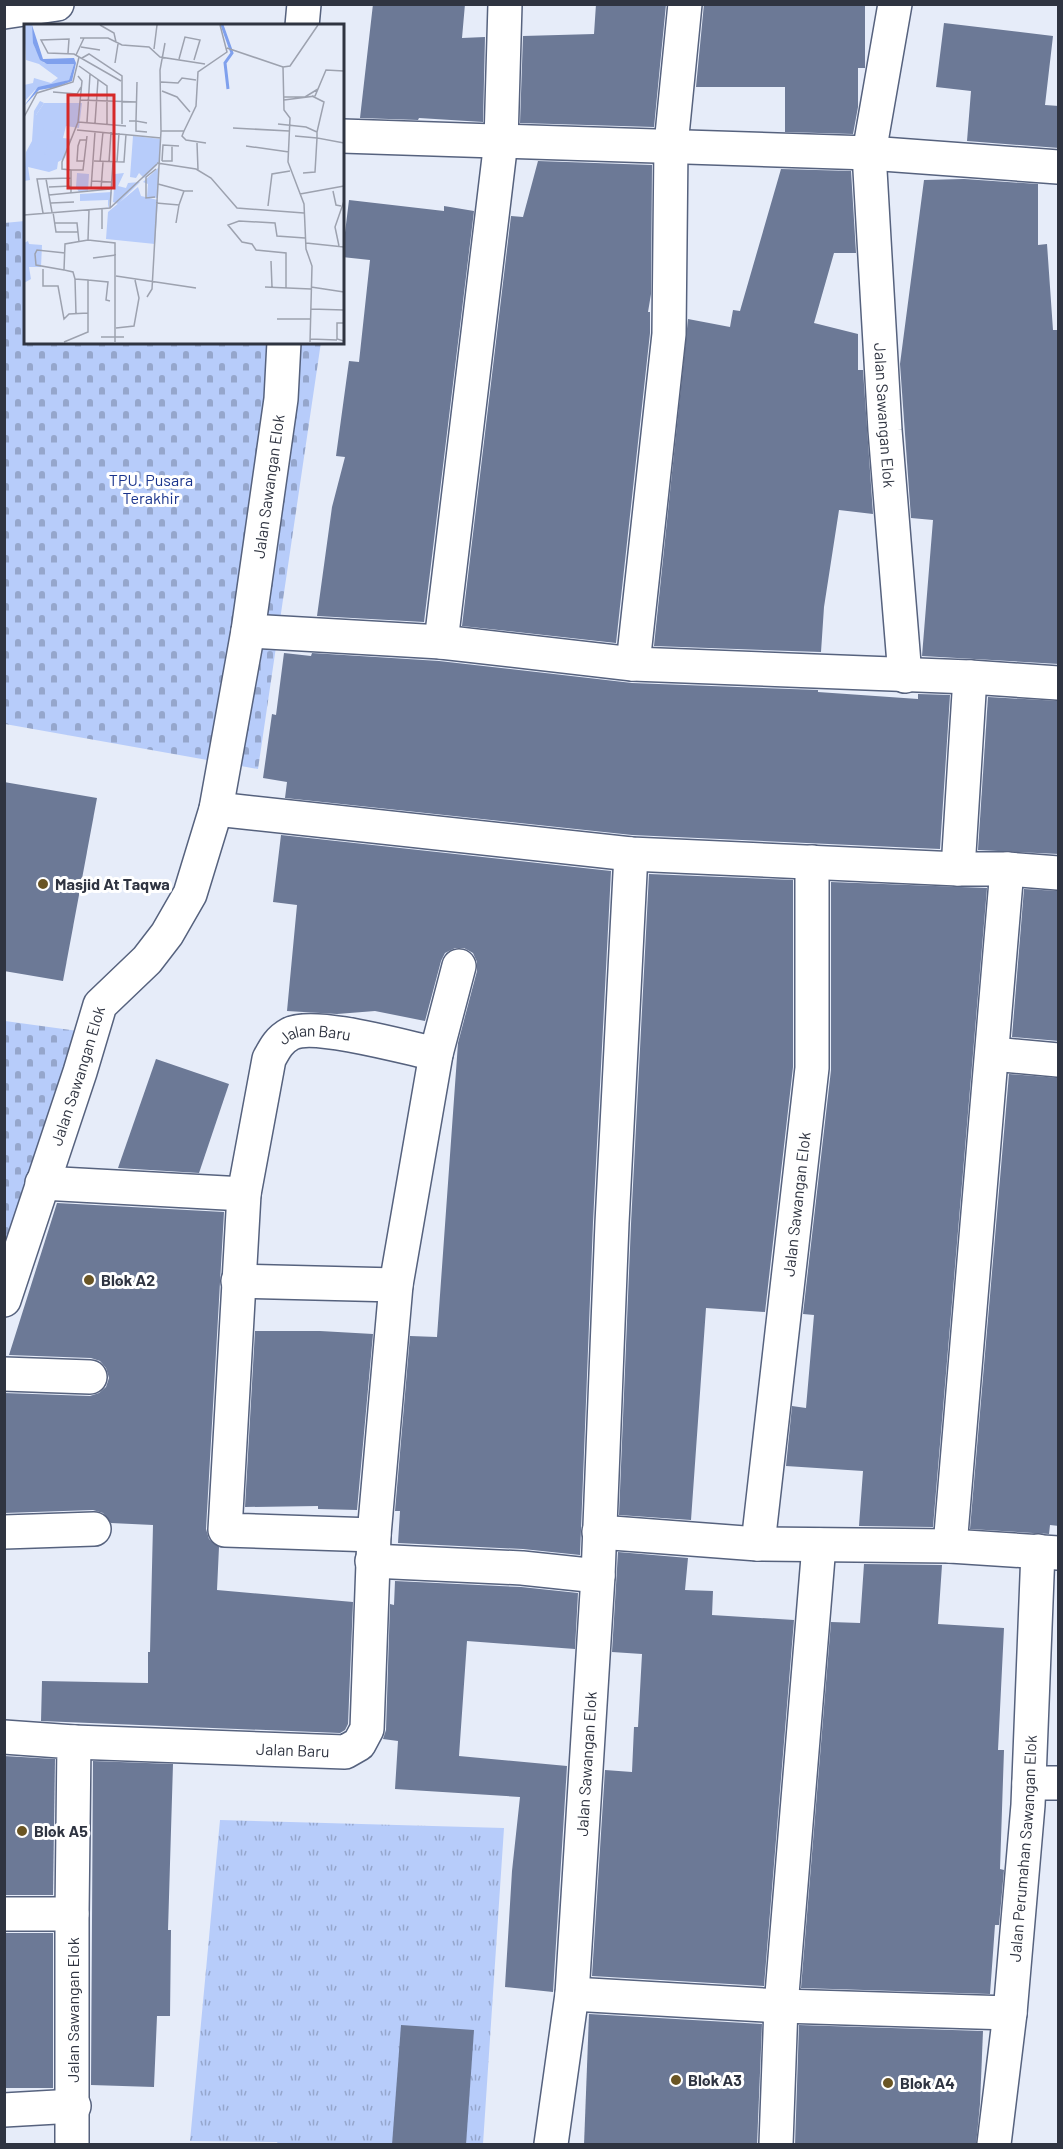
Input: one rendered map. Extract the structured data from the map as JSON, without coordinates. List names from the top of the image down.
{
  "streets": {
    "street": ["Jalan Sawangan Elok", "Jalan Baru", "Jalan Perumahan Sawangan Elok"]
  },
  "crossings": [
    ["Jalan Sawangan Elok", "Jalan Baru"]
  ],
  "parks": ["TPU. Pusara Terakhir"],
  "places": [
    "Masjid At Taqwa",
    "Blok A2",
    "Blok A5",
    "Blok A3",
    "Blok A4"
  ]
}
